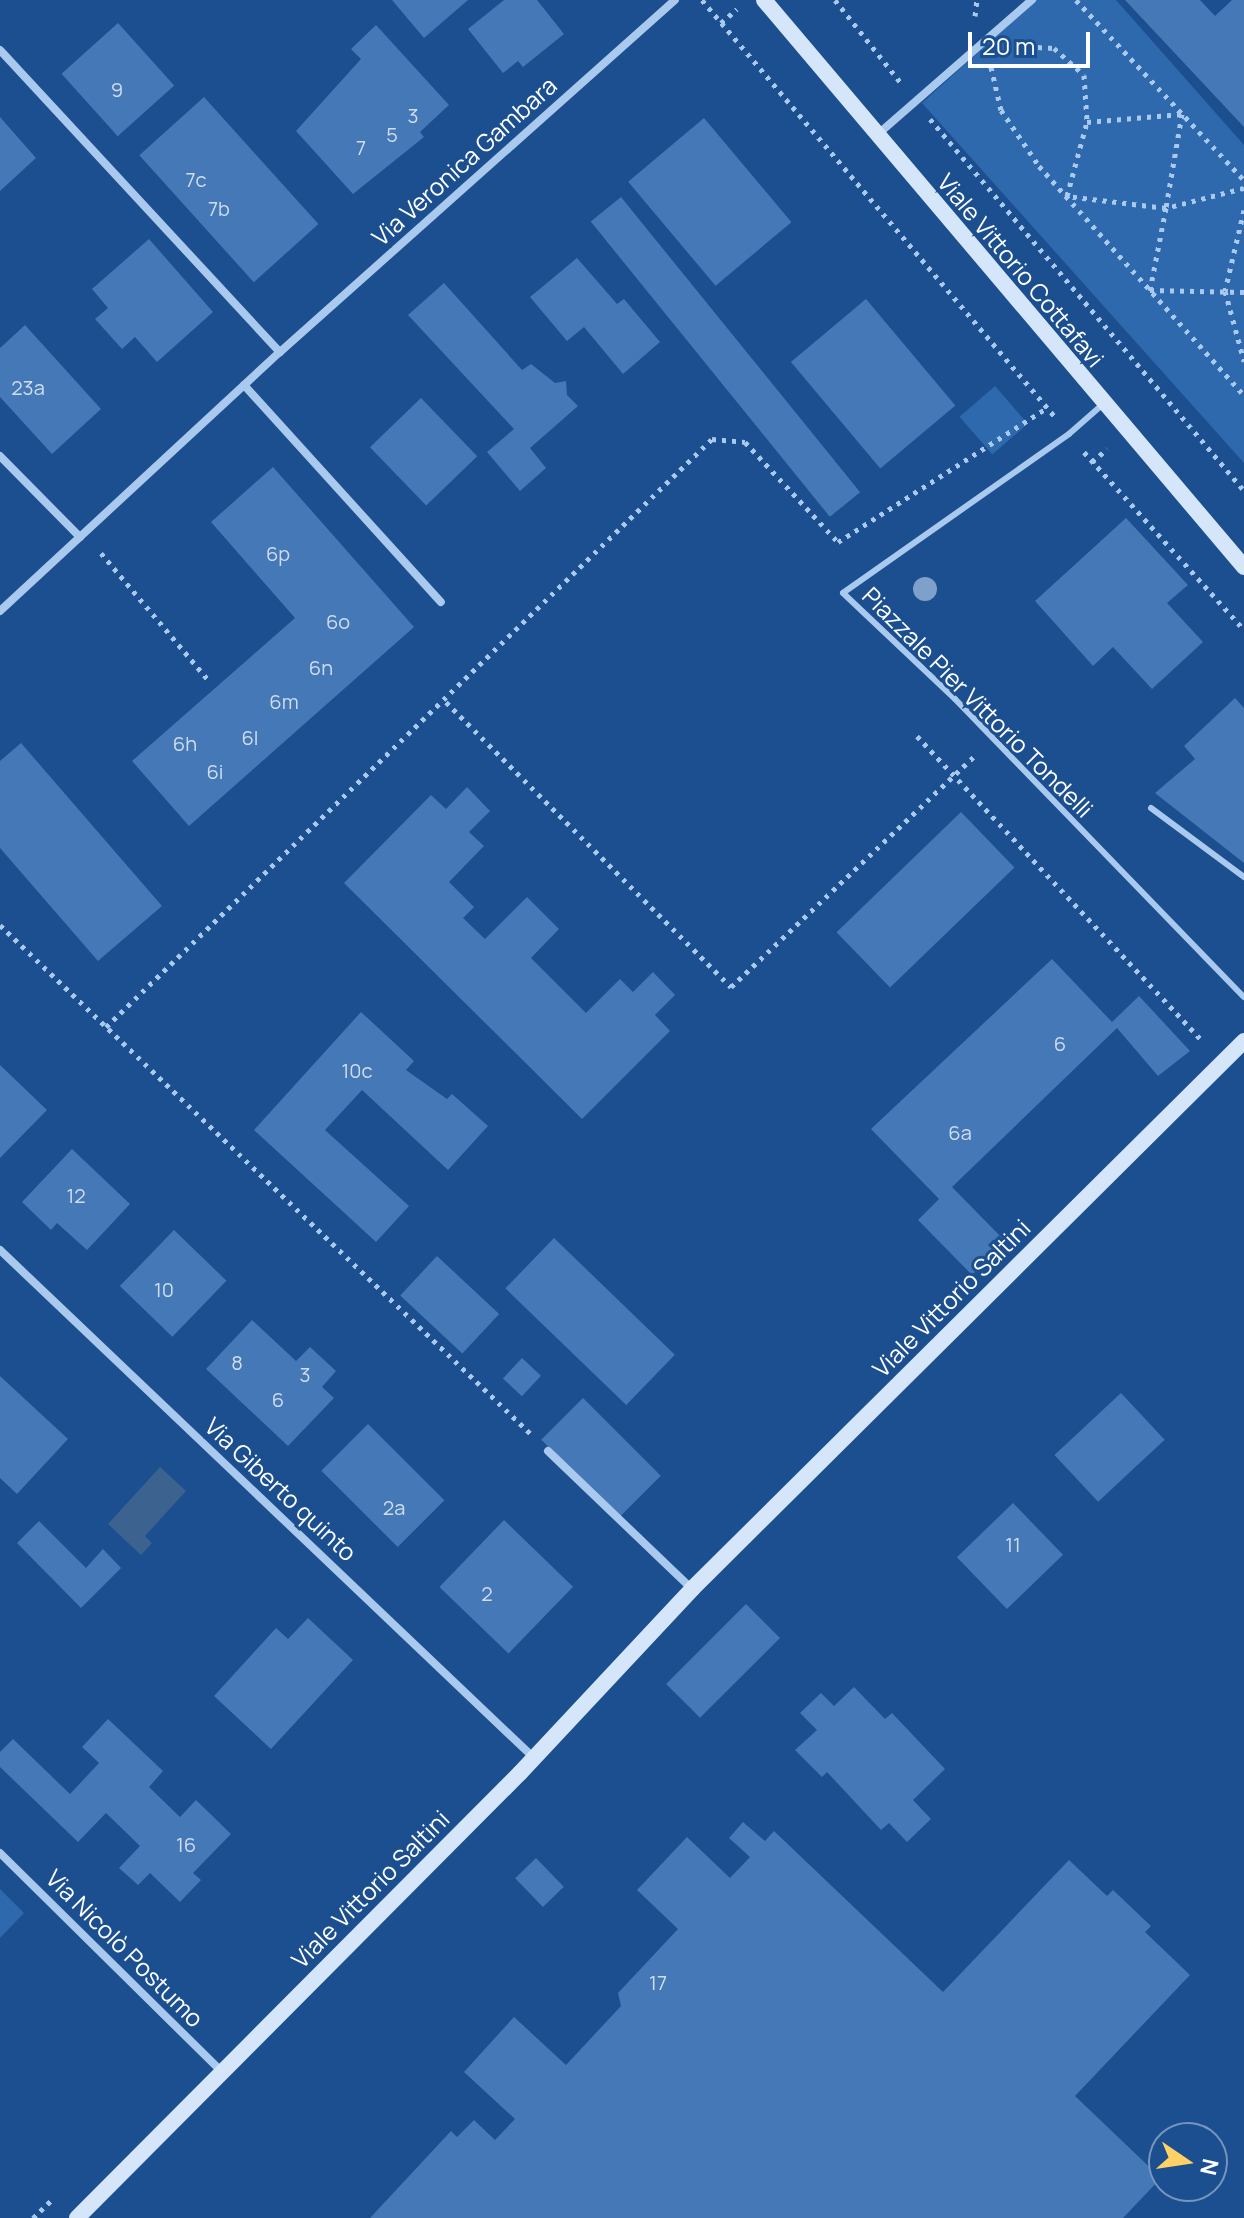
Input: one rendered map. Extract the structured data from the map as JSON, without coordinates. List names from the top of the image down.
{
  "streets": {
    "street": [
      "Via Veronica Gambara",
      "Viale Vittorio Cottafavi",
      "Viale Vittorio Saltini",
      "Via Giberto quinto",
      "Via Nicolò Postumo"
    ],
    "lane": ["Piazzale Pier Vittorio Tondelli"]
  },
  "crossings": [
    ["Viale Vittorio Cottafavi", "Piazzale Pier Vittorio Tondelli"],
    ["Viale Vittorio Saltini", "Via Giberto quinto"],
    ["Viale Vittorio Saltini", "Via Nicolò Postumo"]
  ],
  "house_numbers": [
    "9",
    "3",
    "5",
    "7",
    "7c",
    "7b",
    "23a",
    "6p",
    "6o",
    "6n",
    "6m",
    "6l",
    "6h",
    "6i",
    "6",
    "10c",
    "6a",
    "12",
    "10",
    "8",
    "3",
    "6",
    "2a",
    "11",
    "2",
    "16",
    "17"
  ],
  "scale_bar": "20 m",
  "north": "right"
}
